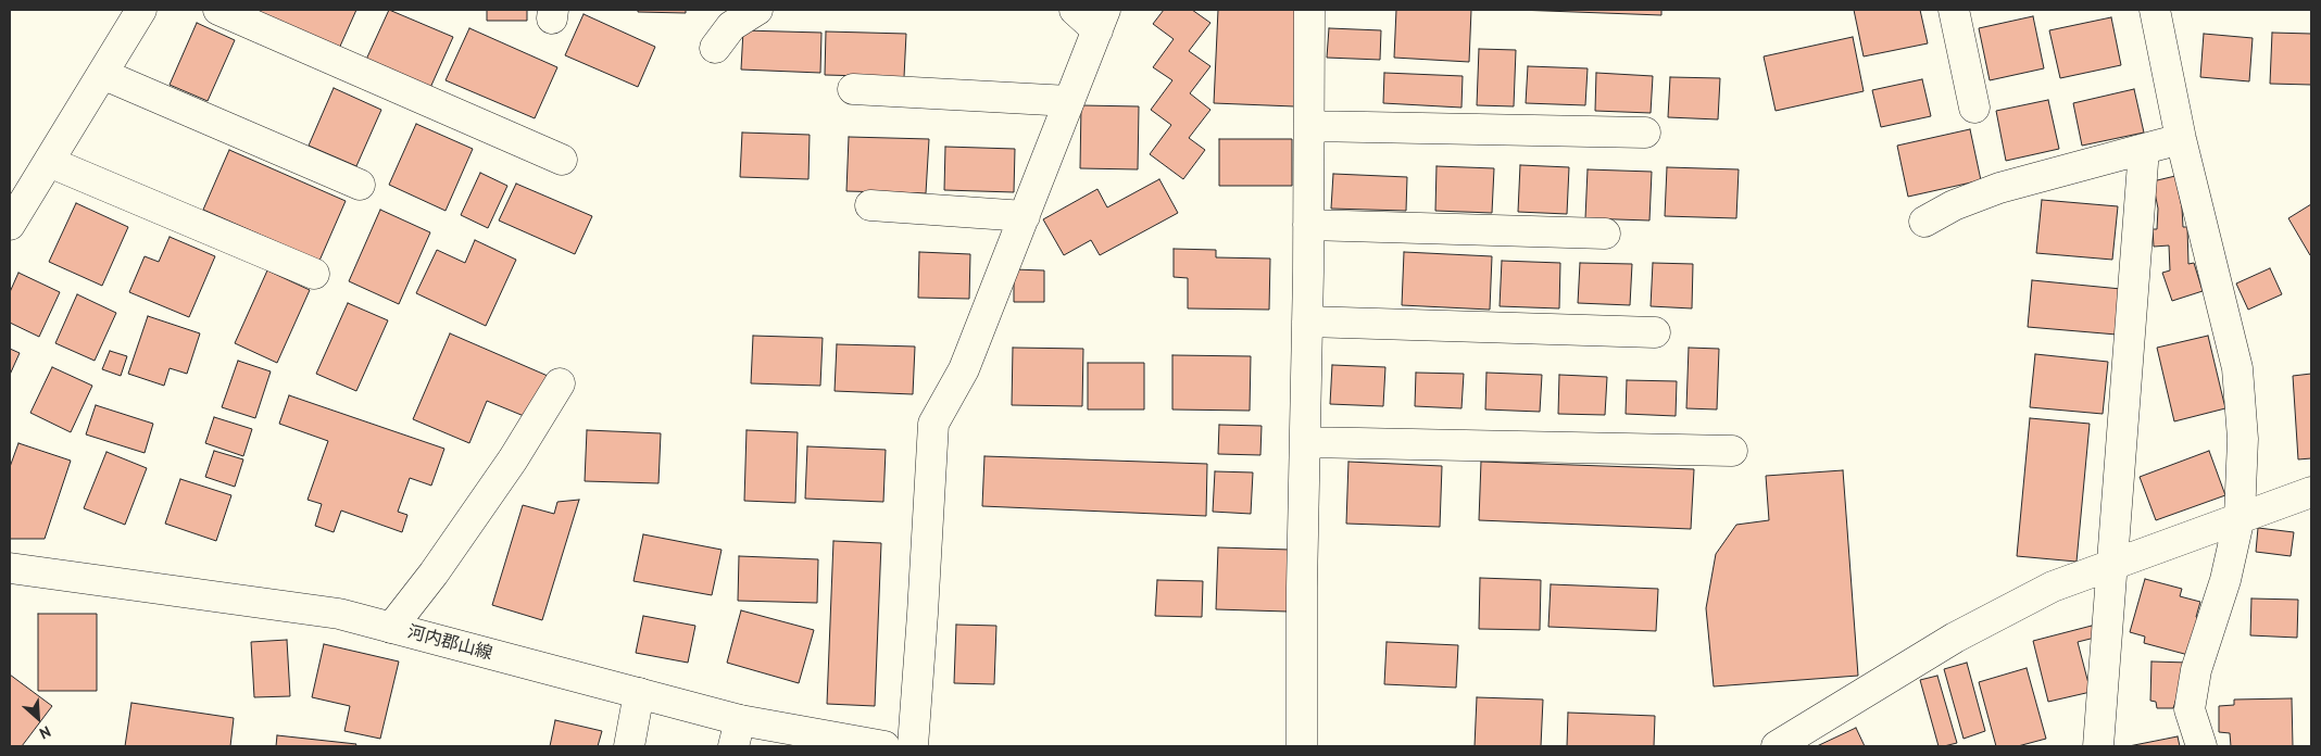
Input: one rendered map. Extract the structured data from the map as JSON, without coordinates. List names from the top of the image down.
{
  "streets": {
    "street": ["河内郡山線"]
  },
  "north": "bottom right"
}
